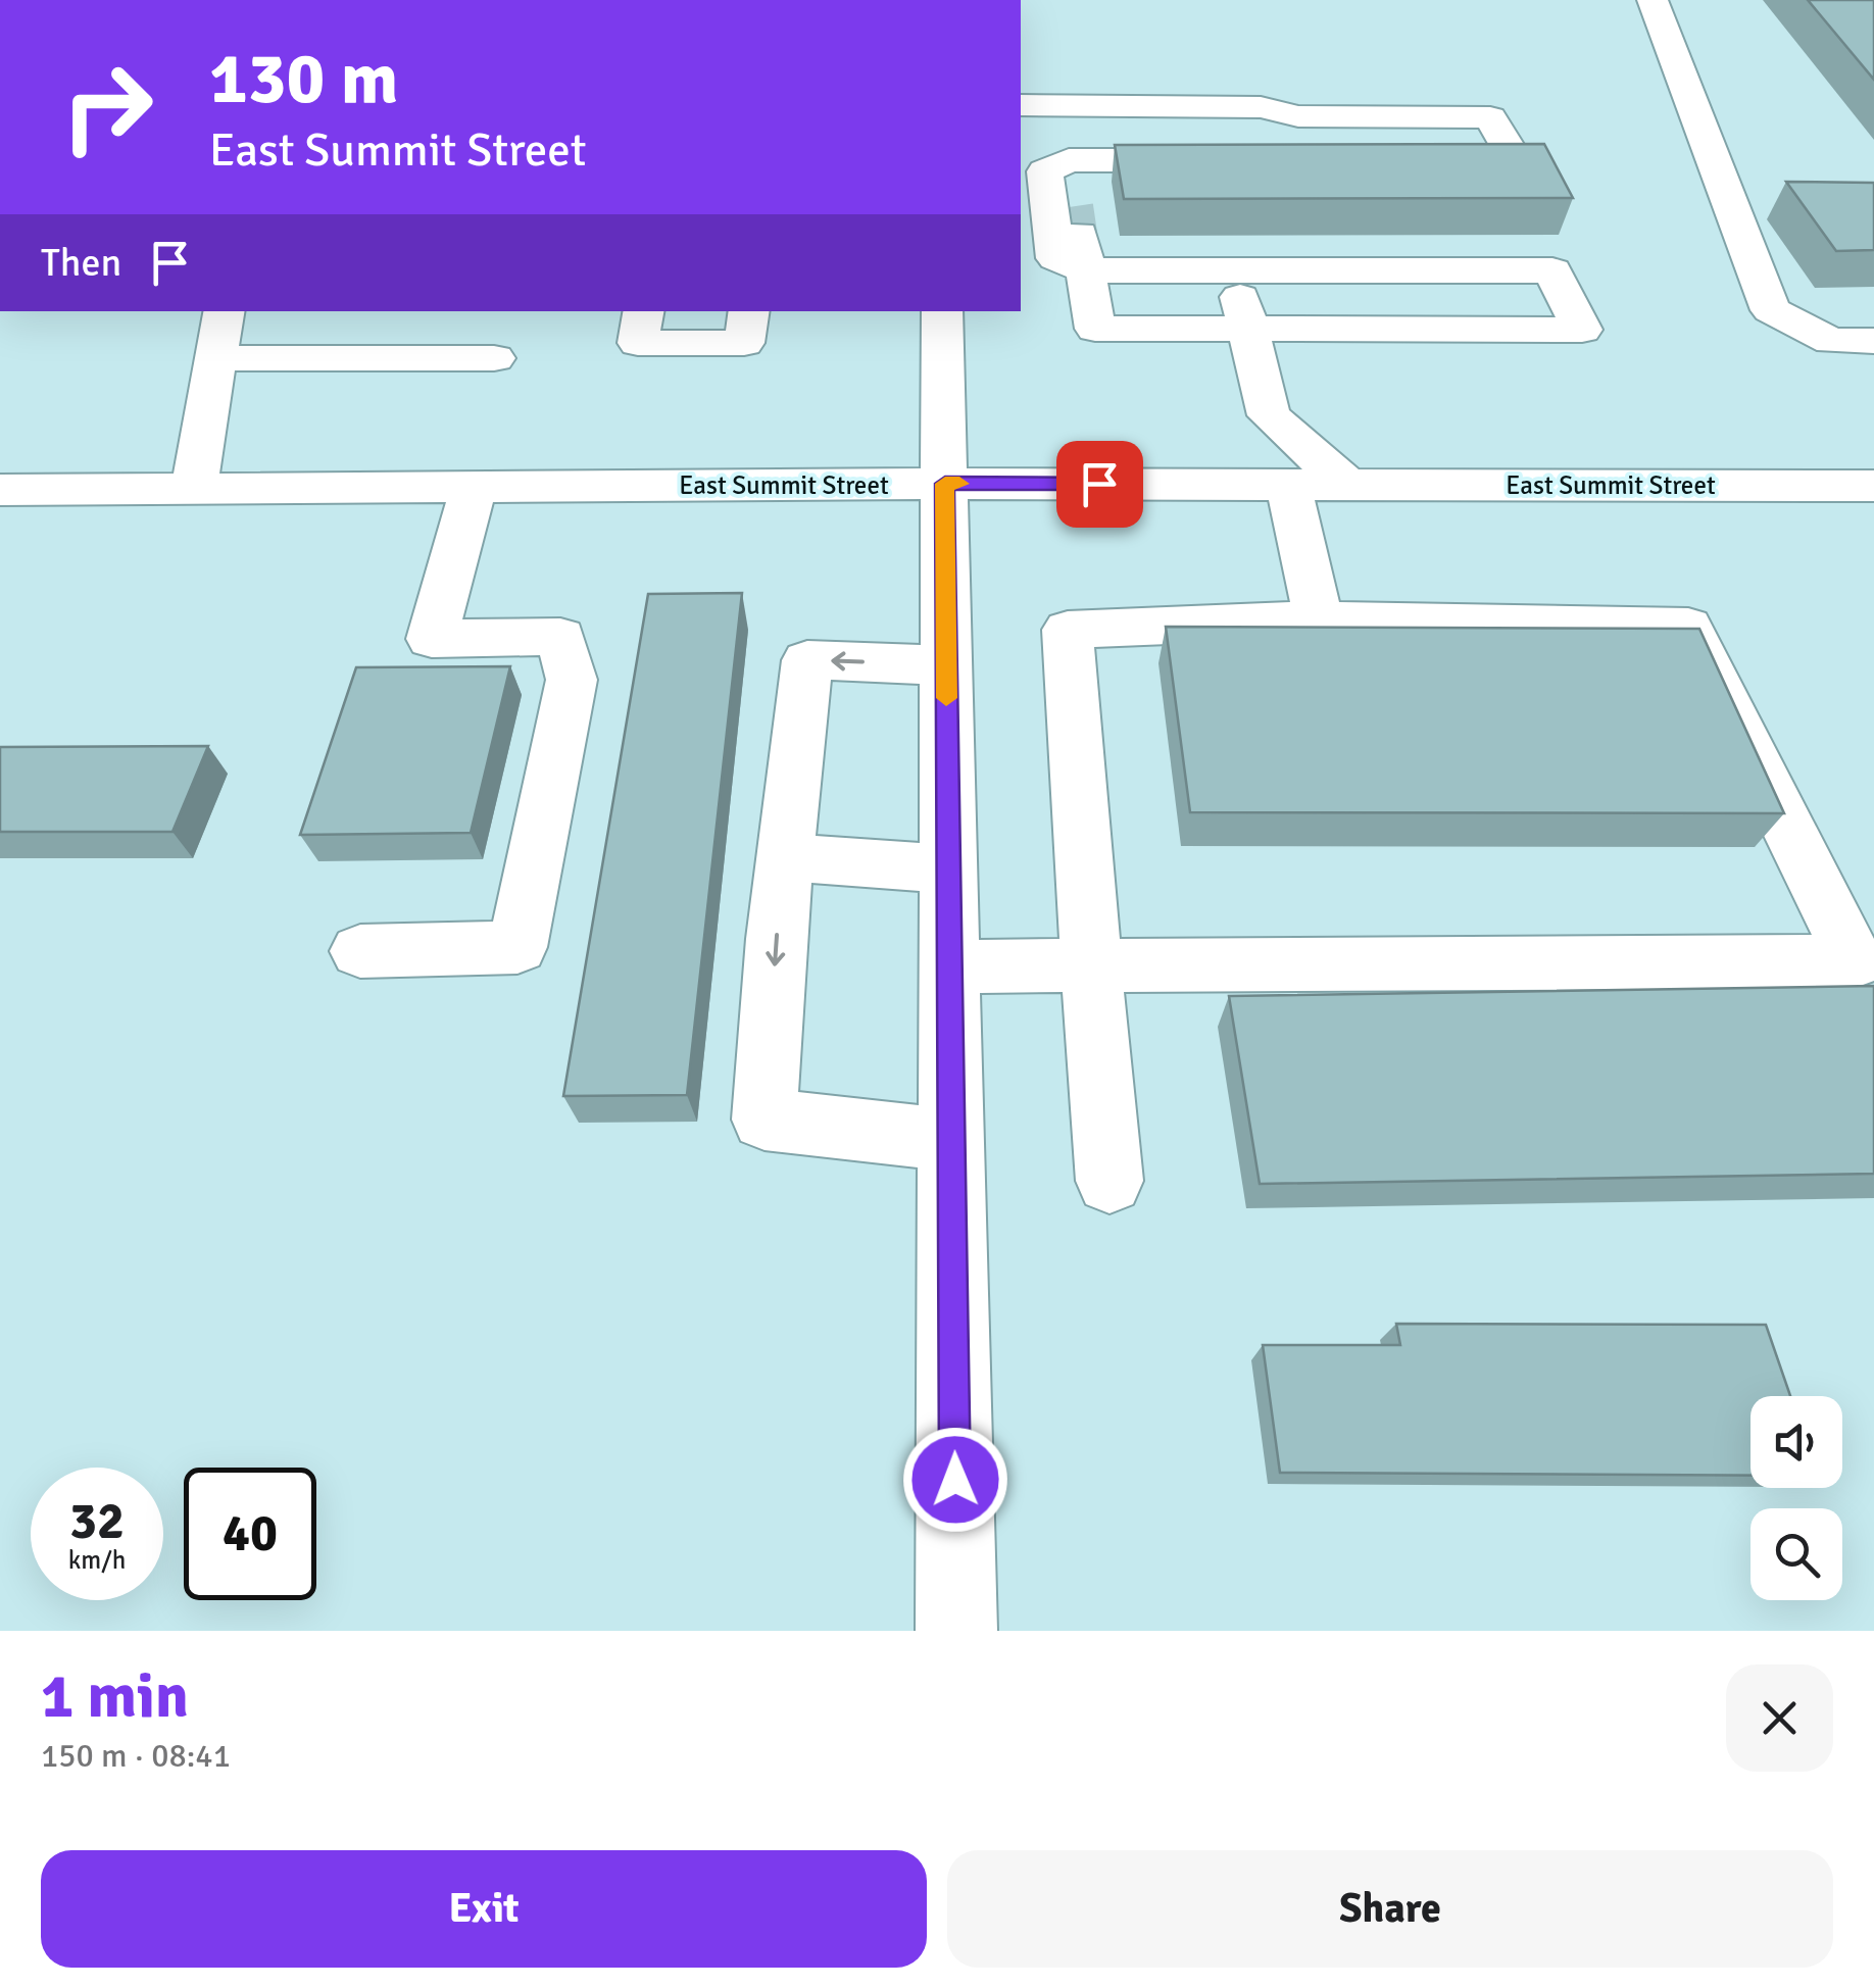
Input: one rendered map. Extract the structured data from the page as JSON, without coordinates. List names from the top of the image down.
{
  "streets": {
    "street": ["East Summit Street"]
  },
  "page": {
    "turn": ["130 m", "East Summit Street"],
    "then": "Then",
    "speed": "32 km/h",
    "limit": "40",
    "heading": ["1 min", "150 m · 08:41"],
    "buttons": ["Exit", "Share"]
  }
}
